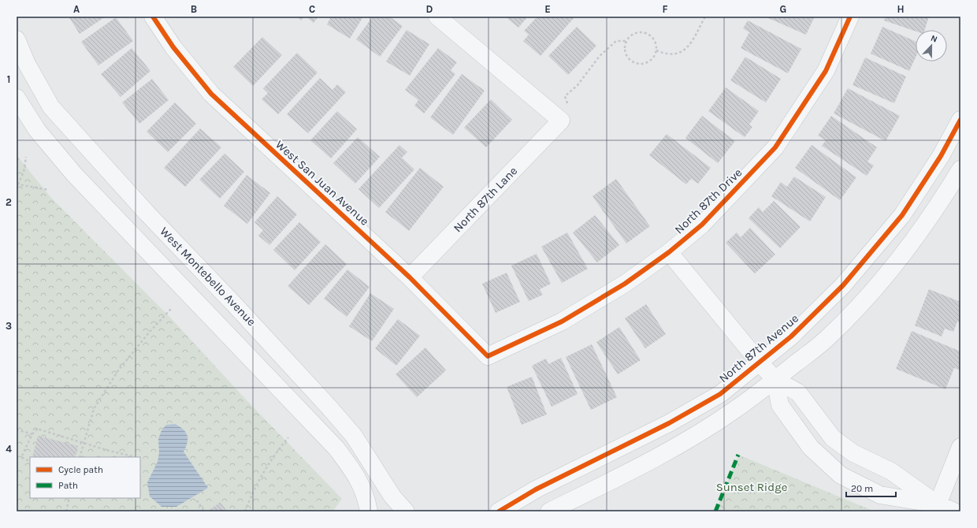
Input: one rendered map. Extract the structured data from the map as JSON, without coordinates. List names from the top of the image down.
{
  "streets": {
    "street": [
      "West San Juan Avenue",
      "North 87th Lane",
      "North 87th Drive",
      "West Montebello Avenue",
      "North 87th Avenue"
    ]
  },
  "crossings": [
    ["West San Juan Avenue", "North 87th Lane"],
    ["West San Juan Avenue", "North 87th Drive"]
  ],
  "parks": ["Sunset Ridge"],
  "legend": ["Cycle path", "Path"],
  "scale_bar": "20 m",
  "north": "top",
  "grid": {
    "columns": [
      "A",
      "B",
      "C",
      "D",
      "E",
      "F",
      "G",
      "H"
    ],
    "rows": [
      "1",
      "2",
      "3",
      "4"
    ]
  }
}
